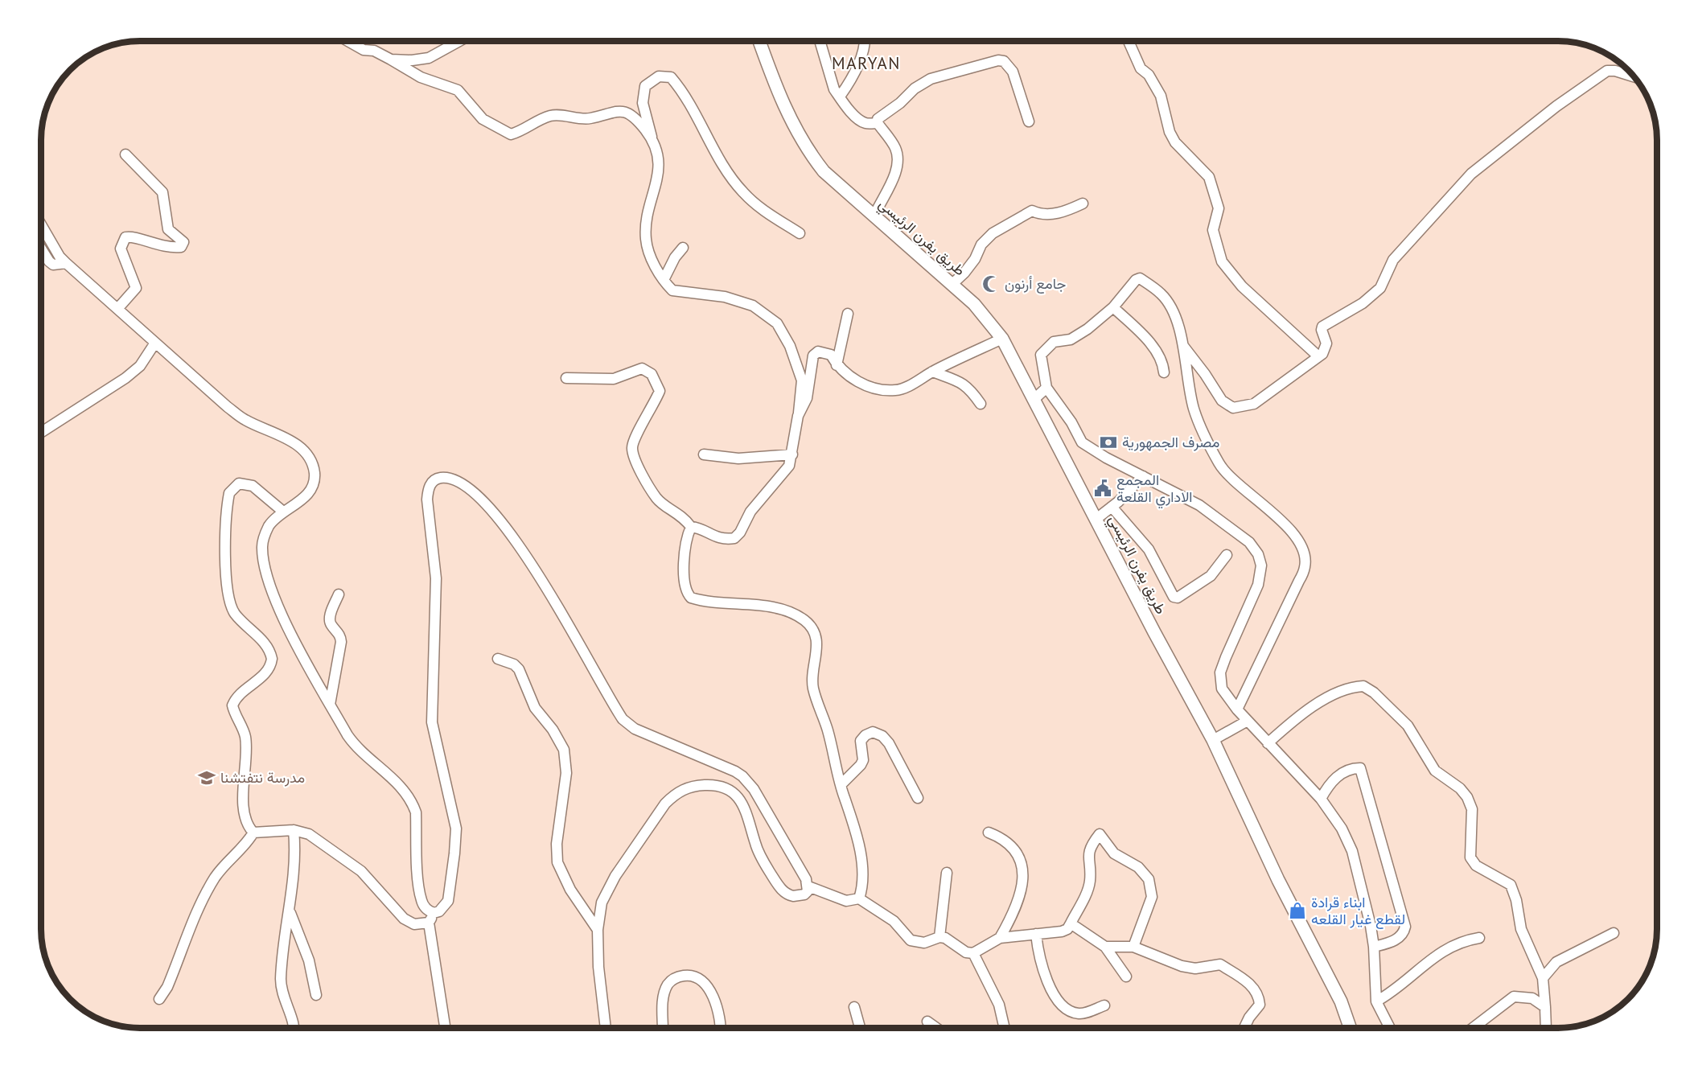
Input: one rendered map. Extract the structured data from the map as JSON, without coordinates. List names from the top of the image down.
{
  "streets": {
    "main road": ["طريق يفرن الرئيسي"]
  },
  "districts": ["MARYAN"],
  "places": {
    "mosque": ["جامع أرنون"],
    "bank": ["مصرف الجمهورية"],
    "public building": ["المجمع الاداري القلعة"],
    "school or university": ["مدرسة نتفتشنا"],
    "shop": ["ابناء قرادة لقطع غيار القلعه"]
  }
}
